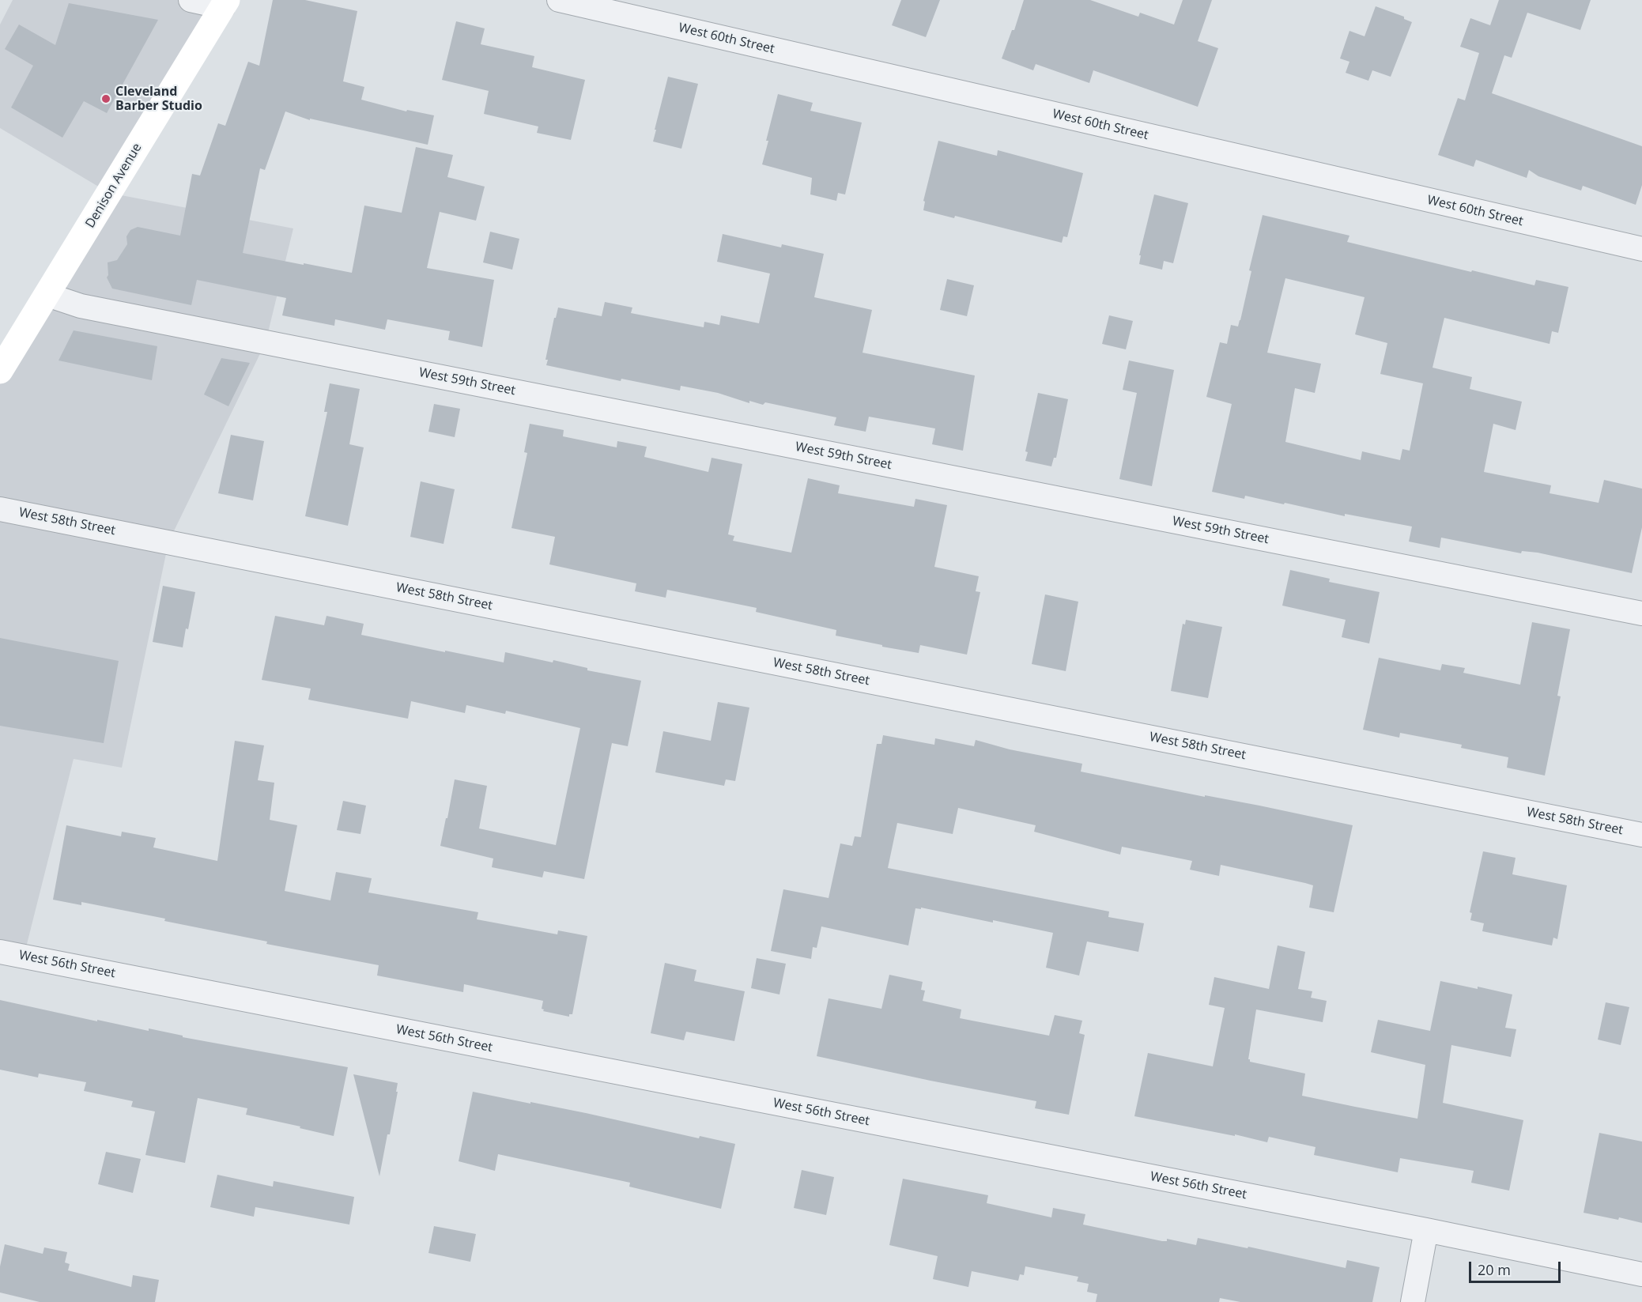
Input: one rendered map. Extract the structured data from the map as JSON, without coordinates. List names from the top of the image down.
{
  "streets": {
    "main road": ["Denison Avenue"],
    "street": [
      "West 60th Street",
      "West 59th Street",
      "West 58th Street",
      "West 56th Street"
    ]
  },
  "crossings": [
    ["Denison Avenue", "West 59th Street"]
  ],
  "places": ["Cleveland Barber Studio"],
  "scale_bar": "20 m"
}
